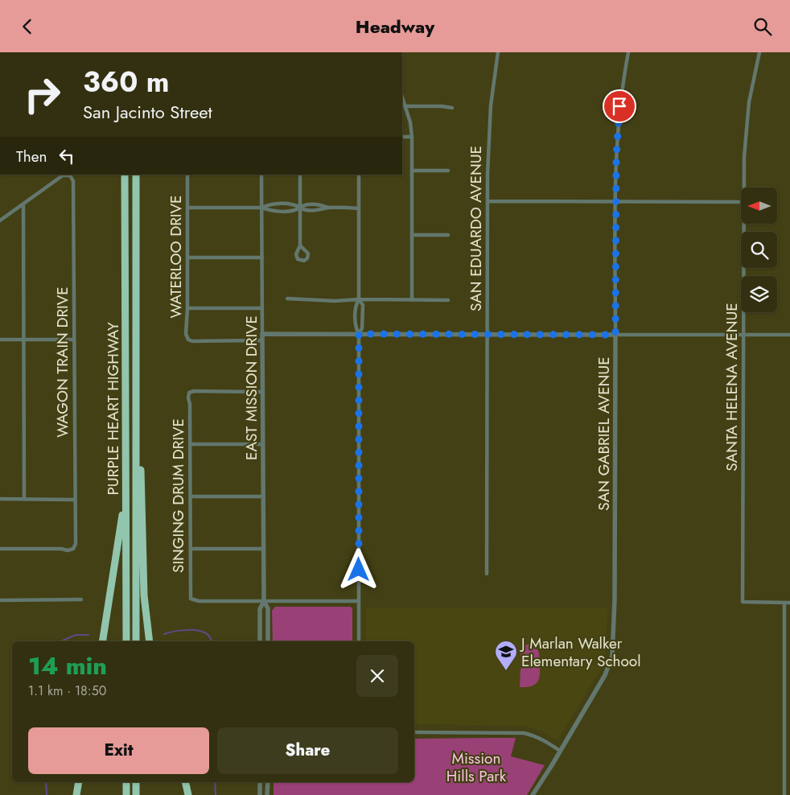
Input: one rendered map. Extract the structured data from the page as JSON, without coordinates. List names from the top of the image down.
{
  "streets": {
    "highway": ["PURPLE HEART HIGHWAY"],
    "street": [
      "SAN EDUARDO AVENUE",
      "WATERLOO DRIVE",
      "WAGON TRAIN DRIVE",
      "SANTA HELENA AVENUE",
      "EAST MISSION DRIVE",
      "SAN GABRIEL AVENUE",
      "SINGING DRUM DRIVE"
    ]
  },
  "crossings": [
    ["WATERLOO DRIVE", "EAST MISSION DRIVE"],
    ["EAST MISSION DRIVE", "SINGING DRUM DRIVE"]
  ],
  "parks": ["Mission Hills Park"],
  "places": {
    "school or university": ["J Marlan Walker Elementary School"]
  },
  "north": "left",
  "page": {
    "header": "Headway",
    "turn": ["360 m", "San Jacinto Street"],
    "then": "Then",
    "heading": ["14 min", "1.1 km · 18:50"],
    "buttons": ["Exit", "Share"]
  }
}
